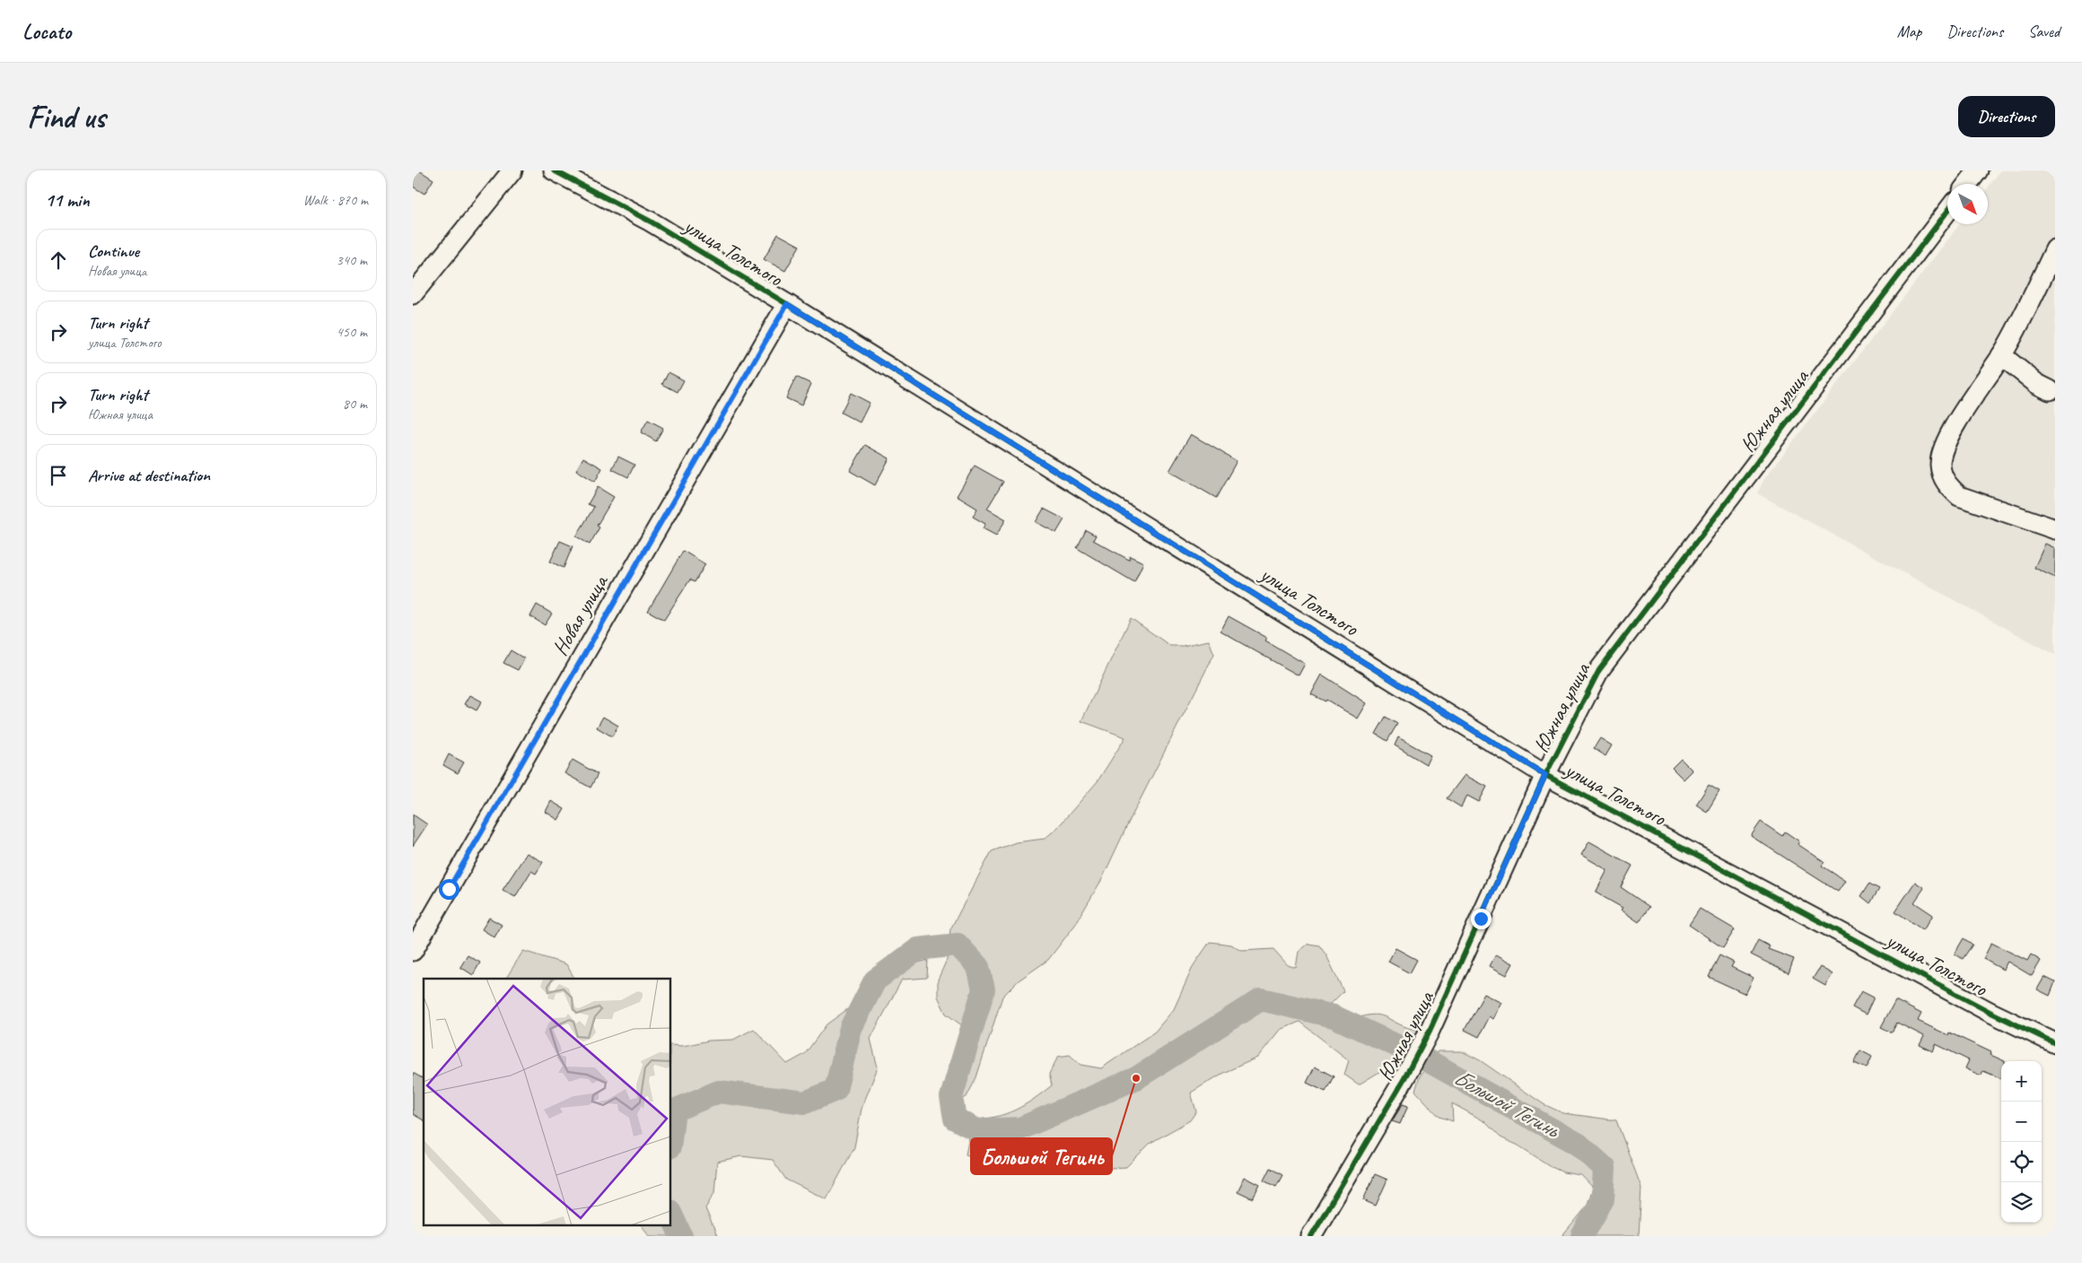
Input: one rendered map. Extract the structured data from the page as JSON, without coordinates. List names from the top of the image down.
{
  "streets": {
    "street": ["улица Толстого", "Южная улица", "Новая улица"]
  },
  "crossings": [
    ["улица Толстого", "Южная улица"],
    ["улица Толстого", "Новая улица"]
  ],
  "water": ["Большой Тегинь"],
  "places": ["Большой Тегинь"],
  "north": "bottom right",
  "page": {
    "header": "Locato",
    "nav": ["Map", "Directions", "Saved"],
    "buttons": "Directions",
    "title": "Find us",
    "heading": ["11 min", "Walk · 870 m"],
    "list": [
      ["Continue", "Новая улица", "340 m"],
      ["Turn right", "улица Толстого", "450 m"],
      ["Turn right", "Южная улица", "80 m"],
      "Arrive at destination"
    ],
    "map_buttons": ["+", "−"]
  }
}
